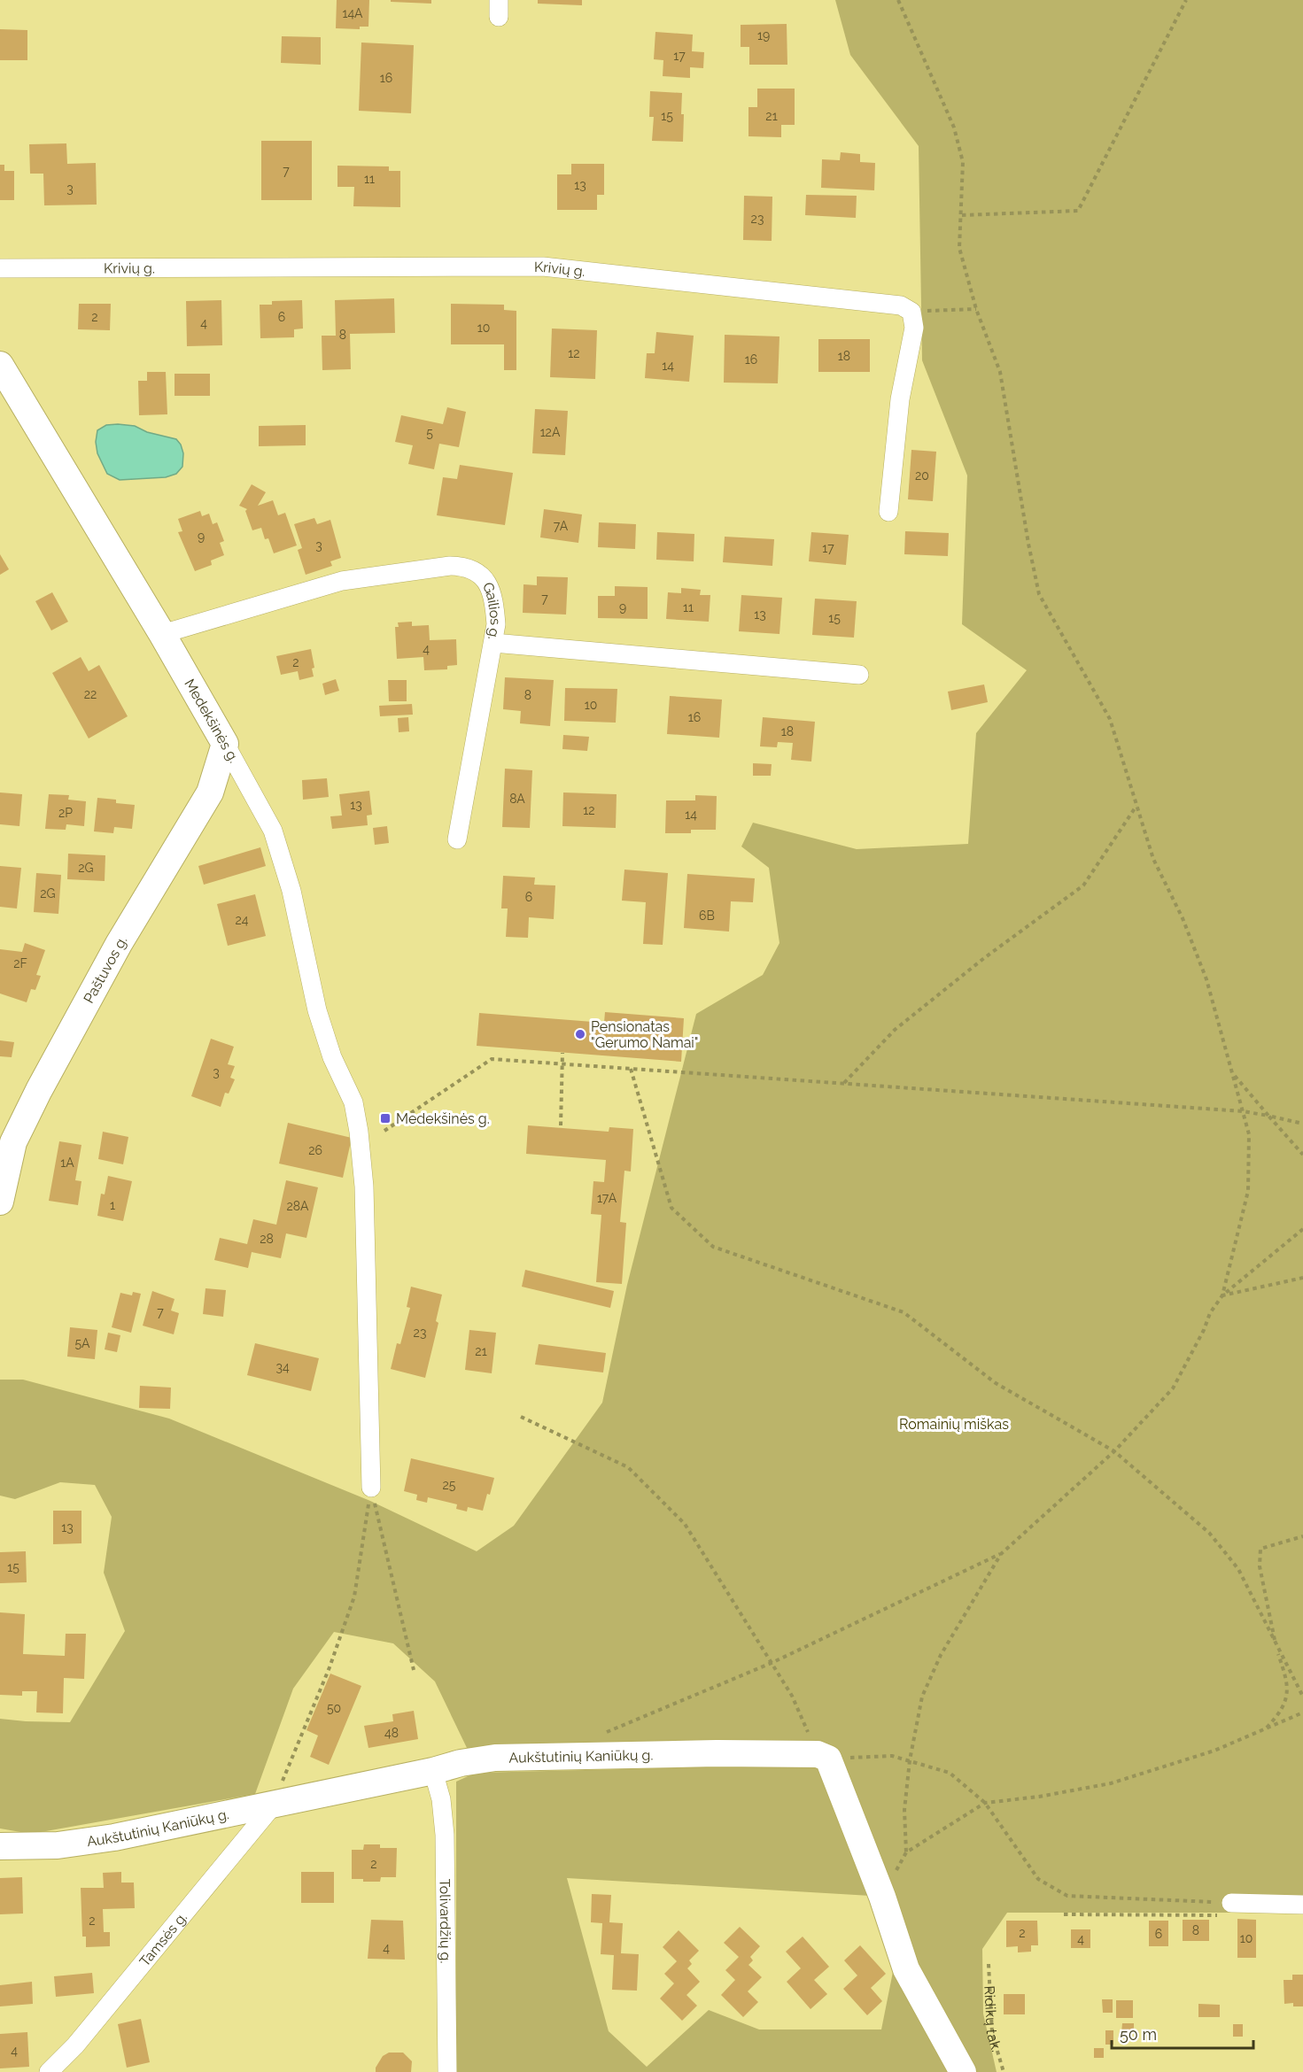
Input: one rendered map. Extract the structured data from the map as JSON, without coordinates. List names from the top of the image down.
{
  "streets": {
    "street": [
      "Krivių g.",
      "Gailios g.",
      "Medekšinės g.",
      "Paštuvos g.",
      "Aukštutinių Kaniūkų g.",
      "Tolivardžių g.",
      "Tamsės g."
    ],
    "path": ["Ridikų tak."]
  },
  "crossings": [
    ["Gailios g.", "Medekšinės g."],
    ["Medekšinės g.", "Paštuvos g."],
    ["Aukštutinių Kaniūkų g.", "Tolivardžių g."],
    ["Aukštutinių Kaniūkų g.", "Tamsės g."]
  ],
  "parks": ["Romainių miškas"],
  "places": {
    "other": ["Pensionatas \"Gerumo Namai\""],
    "transit": ["Medekšinės g."]
  },
  "house_numbers": [
    "14A",
    "19",
    "17",
    "16",
    "15",
    "21",
    "7",
    "11",
    "13",
    "3",
    "23",
    "2",
    "6",
    "4",
    "10",
    "8",
    "12",
    "18",
    "16",
    "14",
    "12A",
    "5",
    "20",
    "7A",
    "9",
    "3",
    "17",
    "7",
    "9",
    "11",
    "13",
    "15",
    "4",
    "2",
    "22",
    "8",
    "10",
    "16",
    "18",
    "8A",
    "13",
    "12",
    "2P",
    "14",
    "2G",
    "2G",
    "6",
    "6B",
    "24",
    "2F",
    "3",
    "26",
    "1A",
    "17A",
    "1",
    "28A",
    "28",
    "7",
    "23",
    "5A",
    "21",
    "34",
    "25",
    "13",
    "15",
    "50",
    "48",
    "2",
    "2",
    "8",
    "2",
    "6",
    "10",
    "4",
    "4",
    "4"
  ],
  "scale_bar": "50 m"
}
